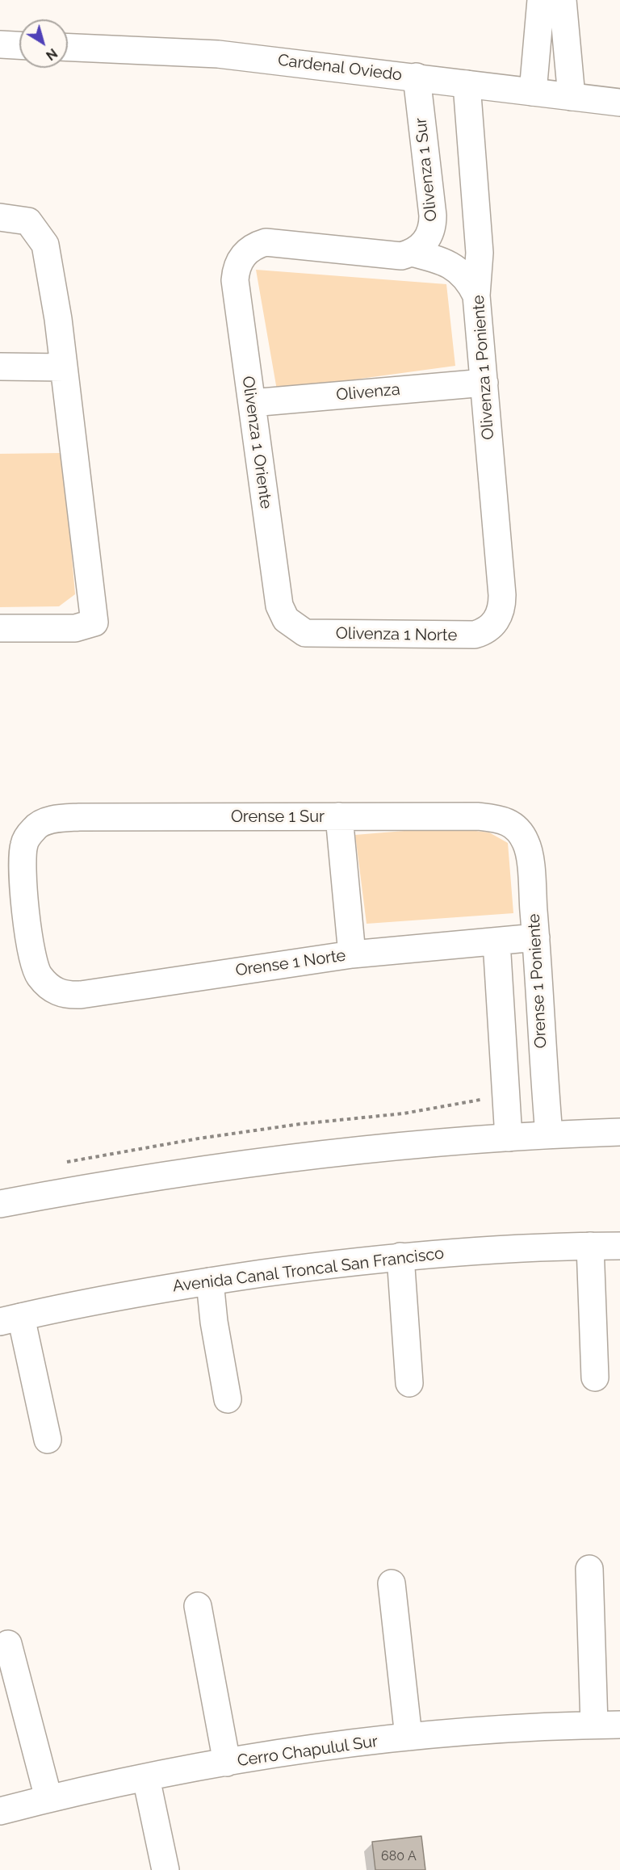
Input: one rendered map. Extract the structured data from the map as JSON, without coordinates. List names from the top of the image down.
{
  "streets": {
    "street": [
      "Cardenal Oviedo",
      "Olivenza 1 Sur",
      "Olivenza 1 Poniente",
      "Olivenza",
      "Olivenza 1 Oriente",
      "Olivenza 1 Norte",
      "Orense 1 Sur",
      "Orense 1 Norte",
      "Orense 1 Poniente",
      "Avenida Canal Troncal San Francisco",
      "Cerro Chapulul Sur"
    ]
  },
  "crossings": [
    ["Cardenal Oviedo", "Olivenza 1 Sur"],
    ["Cardenal Oviedo", "Olivenza 1 Poniente"],
    ["Olivenza 1 Sur", "Olivenza 1 Oriente"],
    ["Olivenza 1 Poniente", "Olivenza"],
    ["Olivenza 1 Poniente", "Olivenza 1 Norte"],
    ["Olivenza", "Olivenza 1 Oriente"],
    ["Olivenza 1 Oriente", "Olivenza 1 Norte"],
    ["Orense 1 Sur", "Orense 1 Norte"],
    ["Orense 1 Sur", "Orense 1 Poniente"],
    ["Orense 1 Norte", "Orense 1 Poniente"]
  ],
  "house_numbers": ["680 A"],
  "north": "bottom right"
}
